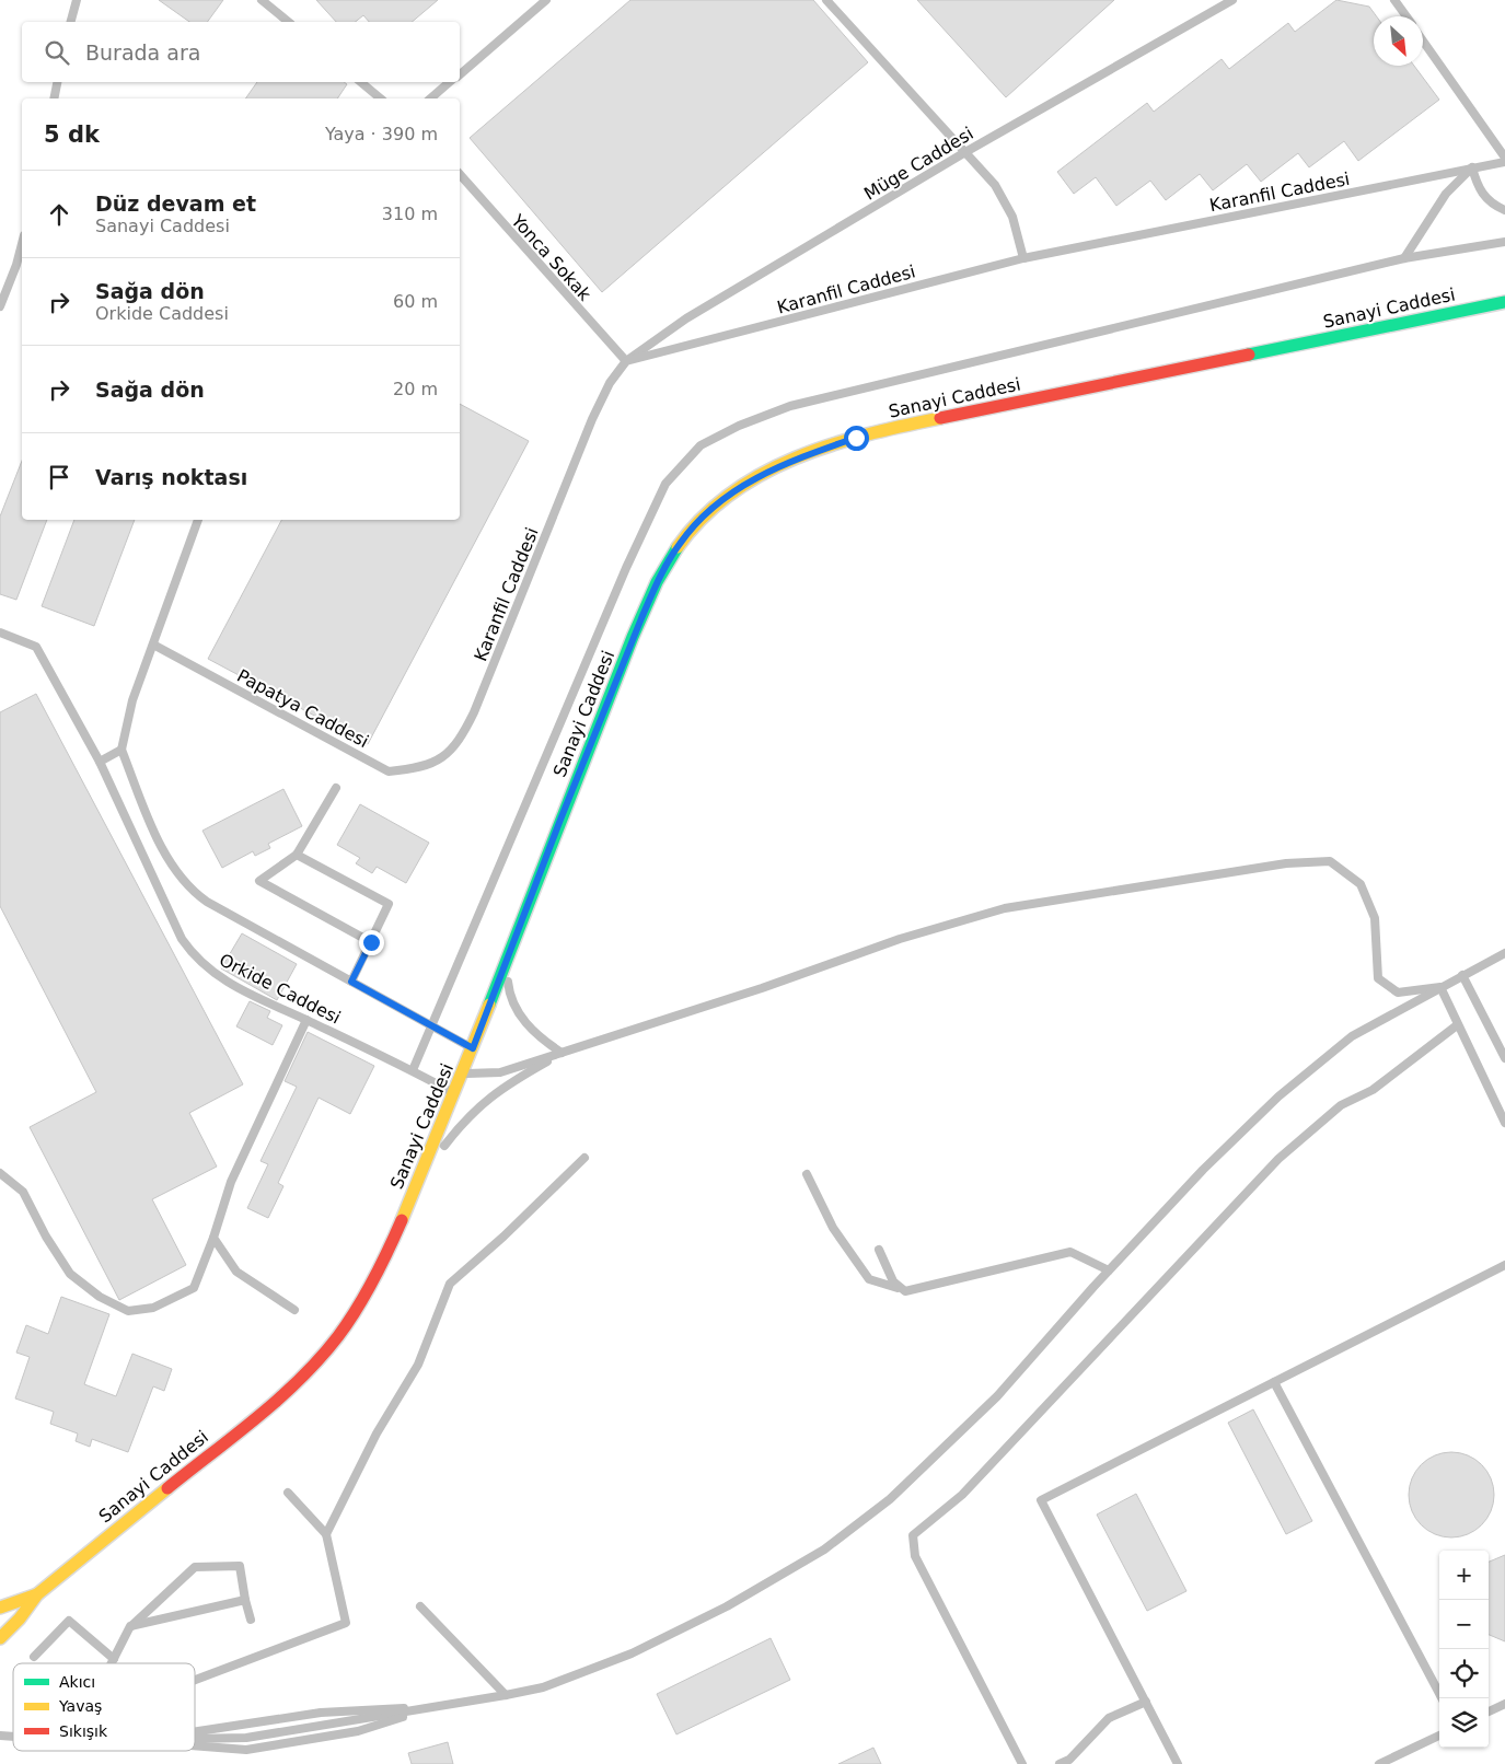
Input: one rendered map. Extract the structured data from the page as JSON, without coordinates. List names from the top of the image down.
{
  "streets": {
    "main road": ["Sanayi Caddesi"],
    "lane": [
      "Müge Caddesi",
      "Karanfil Caddesi",
      "Yonca Sokak",
      "Papatya Caddesi",
      "Orkide Caddesi"
    ]
  },
  "crossings": [
    ["Müge Caddesi", "Karanfil Caddesi"],
    ["Müge Caddesi", "Yonca Sokak"],
    ["Karanfil Caddesi", "Yonca Sokak"],
    ["Karanfil Caddesi", "Papatya Caddesi"],
    ["Sanayi Caddesi", "Orkide Caddesi"]
  ],
  "legend": ["Akıcı", "Yavaş", "Sıkışık"],
  "north": "bottom right",
  "page": {
    "search": "Burada ara",
    "heading": ["5 dk", "Yaya · 390 m"],
    "list": [
      ["Düz devam et", "Sanayi Caddesi", "310 m"],
      ["Sağa dön", "Orkide Caddesi", "60 m"],
      ["Sağa dön", "20 m"],
      "Varış noktası"
    ],
    "map_buttons": ["+", "−"]
  }
}
